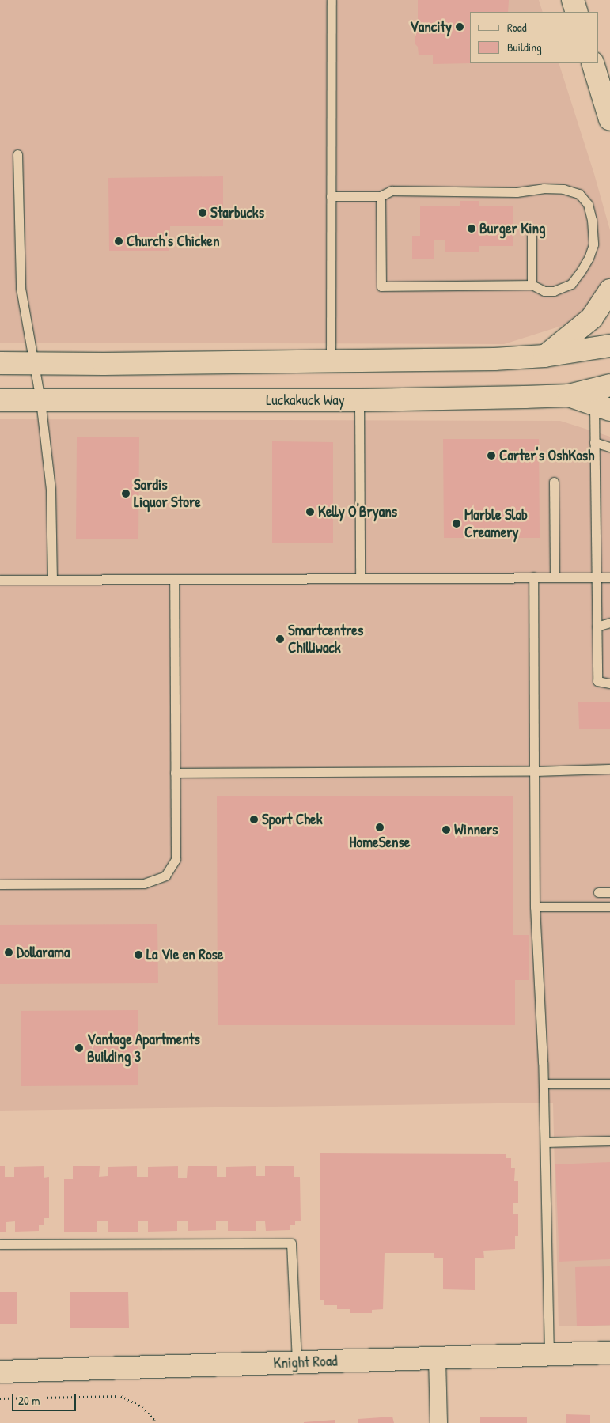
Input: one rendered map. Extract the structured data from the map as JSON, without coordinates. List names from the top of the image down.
{
  "streets": {
    "street": ["Luckakuck Way", "Knight Road"]
  },
  "places": [
    "Vancity",
    "Starbucks",
    "Burger King",
    "Church's Chicken",
    "Carter's OshKosh",
    "Sardis Liquor Store",
    "Kelly O'Bryans",
    "Marble Slab Creamery",
    "Smartcentres Chilliwack",
    "Sport Chek",
    "HomeSense",
    "Winners",
    "Dollarama",
    "La Vie en Rose",
    "Vantage Apartments Building 3"
  ],
  "legend": ["Road", "Building"],
  "scale_bar": "20 m"
}
